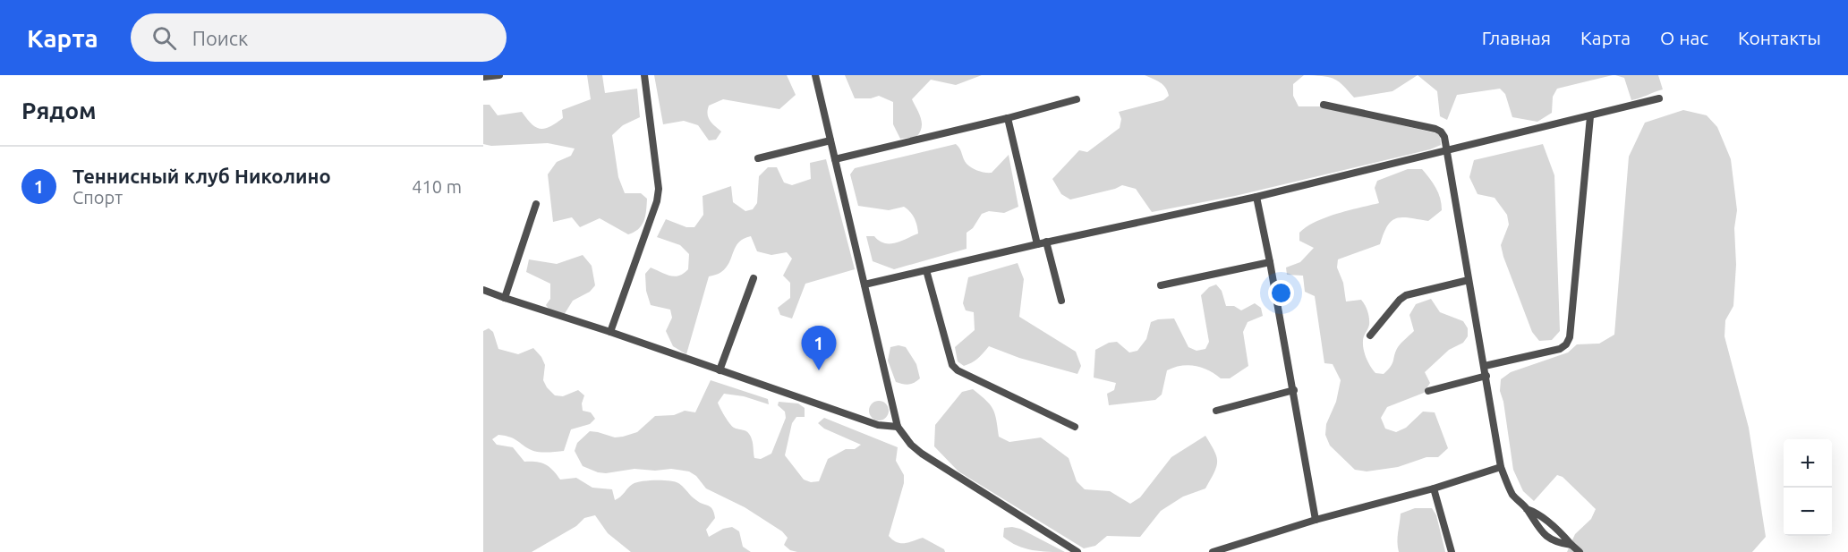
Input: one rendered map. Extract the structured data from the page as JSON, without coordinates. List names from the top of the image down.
{
  "page": {
    "header": "Карта",
    "search": "Поиск",
    "nav": [
      "Главная",
      "Карта",
      "О нас",
      "Контакты"
    ],
    "heading": "Рядом",
    "list": [
      {
        "mark": "1",
        "name": "Теннисный клуб Николино",
        "note": "Спорт",
        "value": "410 m"
      }
    ],
    "pins": "1",
    "map_buttons": ["+", "−"]
  }
}
